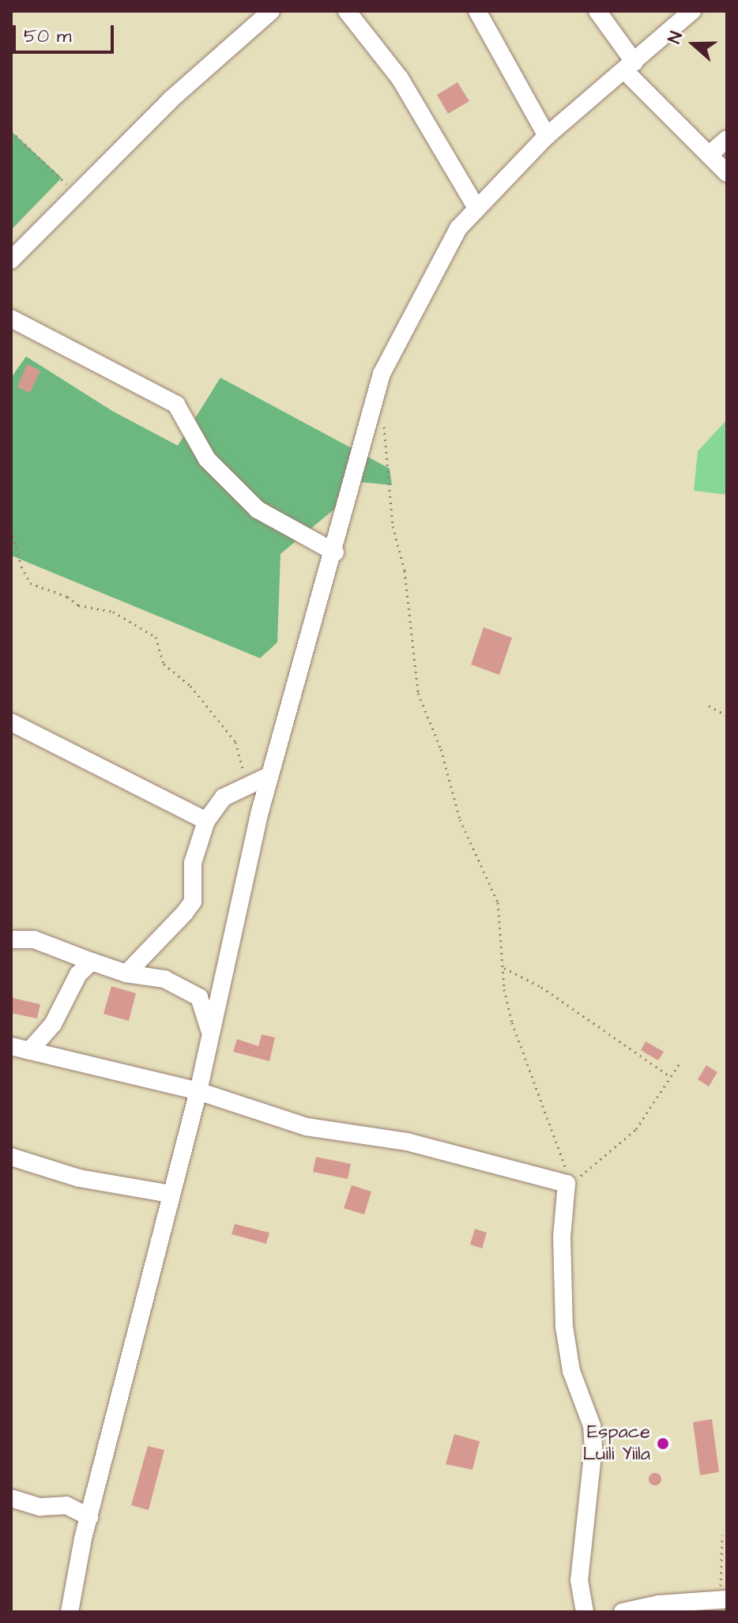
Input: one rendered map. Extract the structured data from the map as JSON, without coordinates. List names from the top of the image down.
{
  "places": ["Espace Luili Yiila"],
  "scale_bar": "50 m",
  "north": "left"
}
